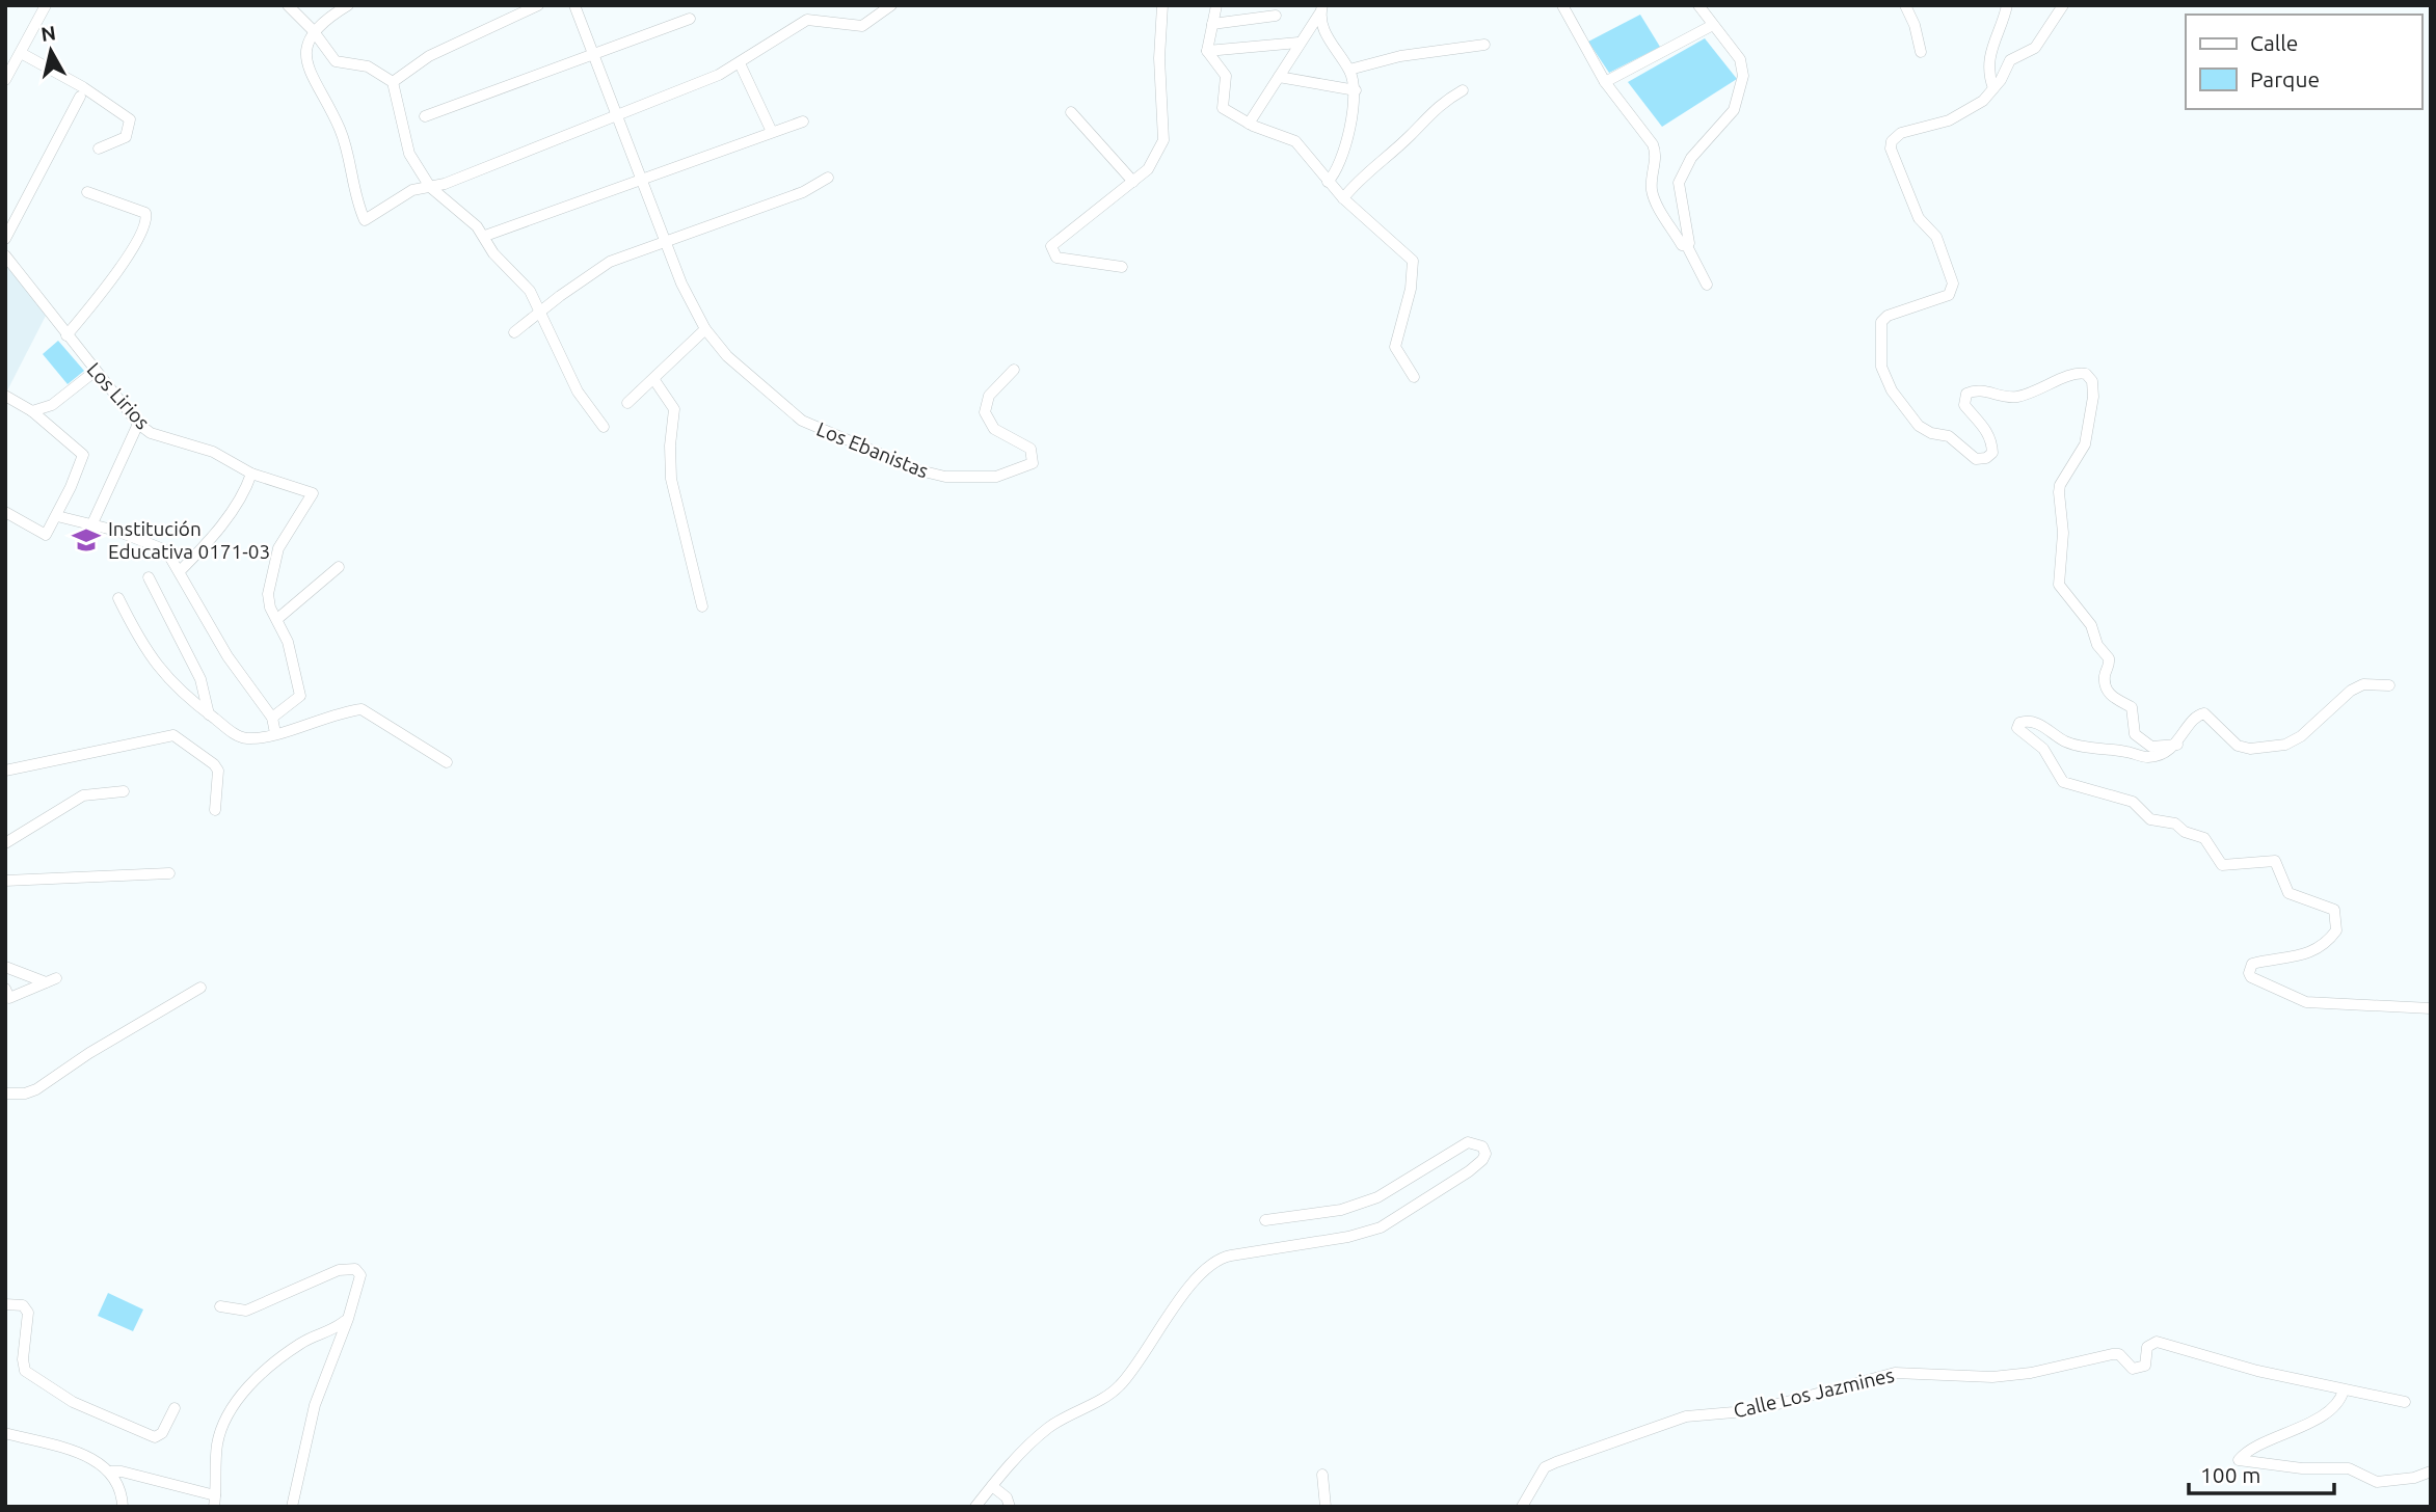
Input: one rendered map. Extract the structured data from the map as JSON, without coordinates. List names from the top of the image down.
{
  "streets": {
    "street": ["Los Lirios", "Los Ebanistas", "Calle Los Jazmines"]
  },
  "places": {
    "school or university": ["Institución Educativa 0171-03"]
  },
  "legend": ["Calle", "Parque"],
  "scale_bar": "100 m",
  "north": "top"
}
